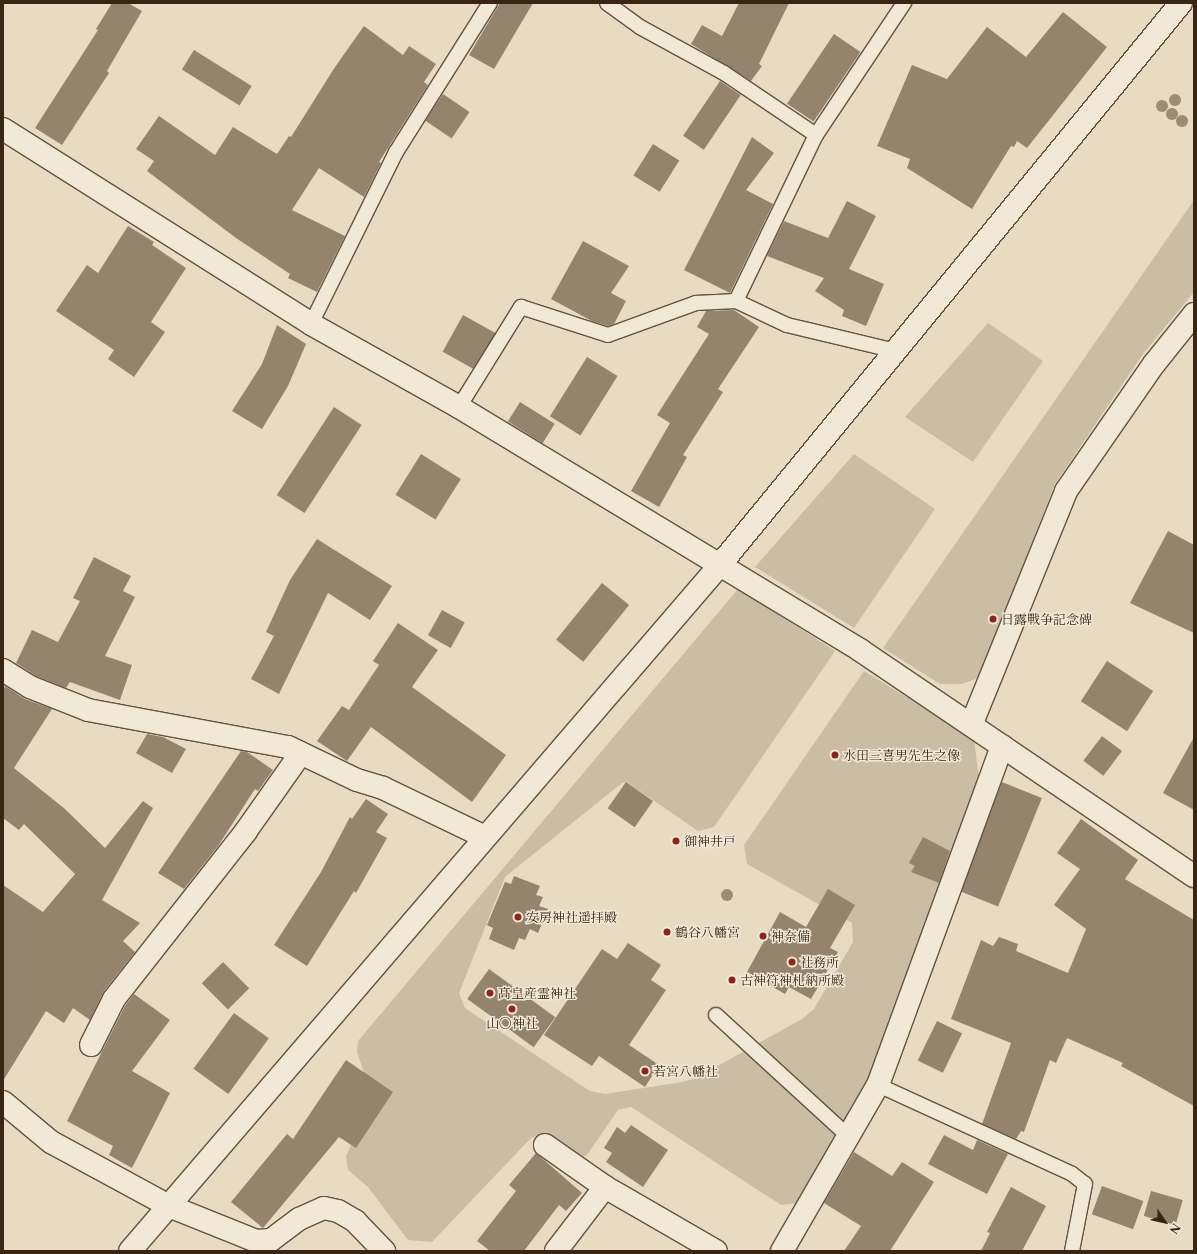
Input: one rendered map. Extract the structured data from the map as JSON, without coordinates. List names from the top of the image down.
{
  "places": [
    "日露戰争記念碑",
    "水田三喜男先生之像",
    "御神井戸",
    "安房神社遥拝殿",
    "鶴谷八幡宮",
    "神奈備",
    "社務所",
    "古神符神札納所殿",
    "髙皇産霊神社",
    "山〇神社",
    "若宮八幡社"
  ],
  "north": "bottom right"
}
